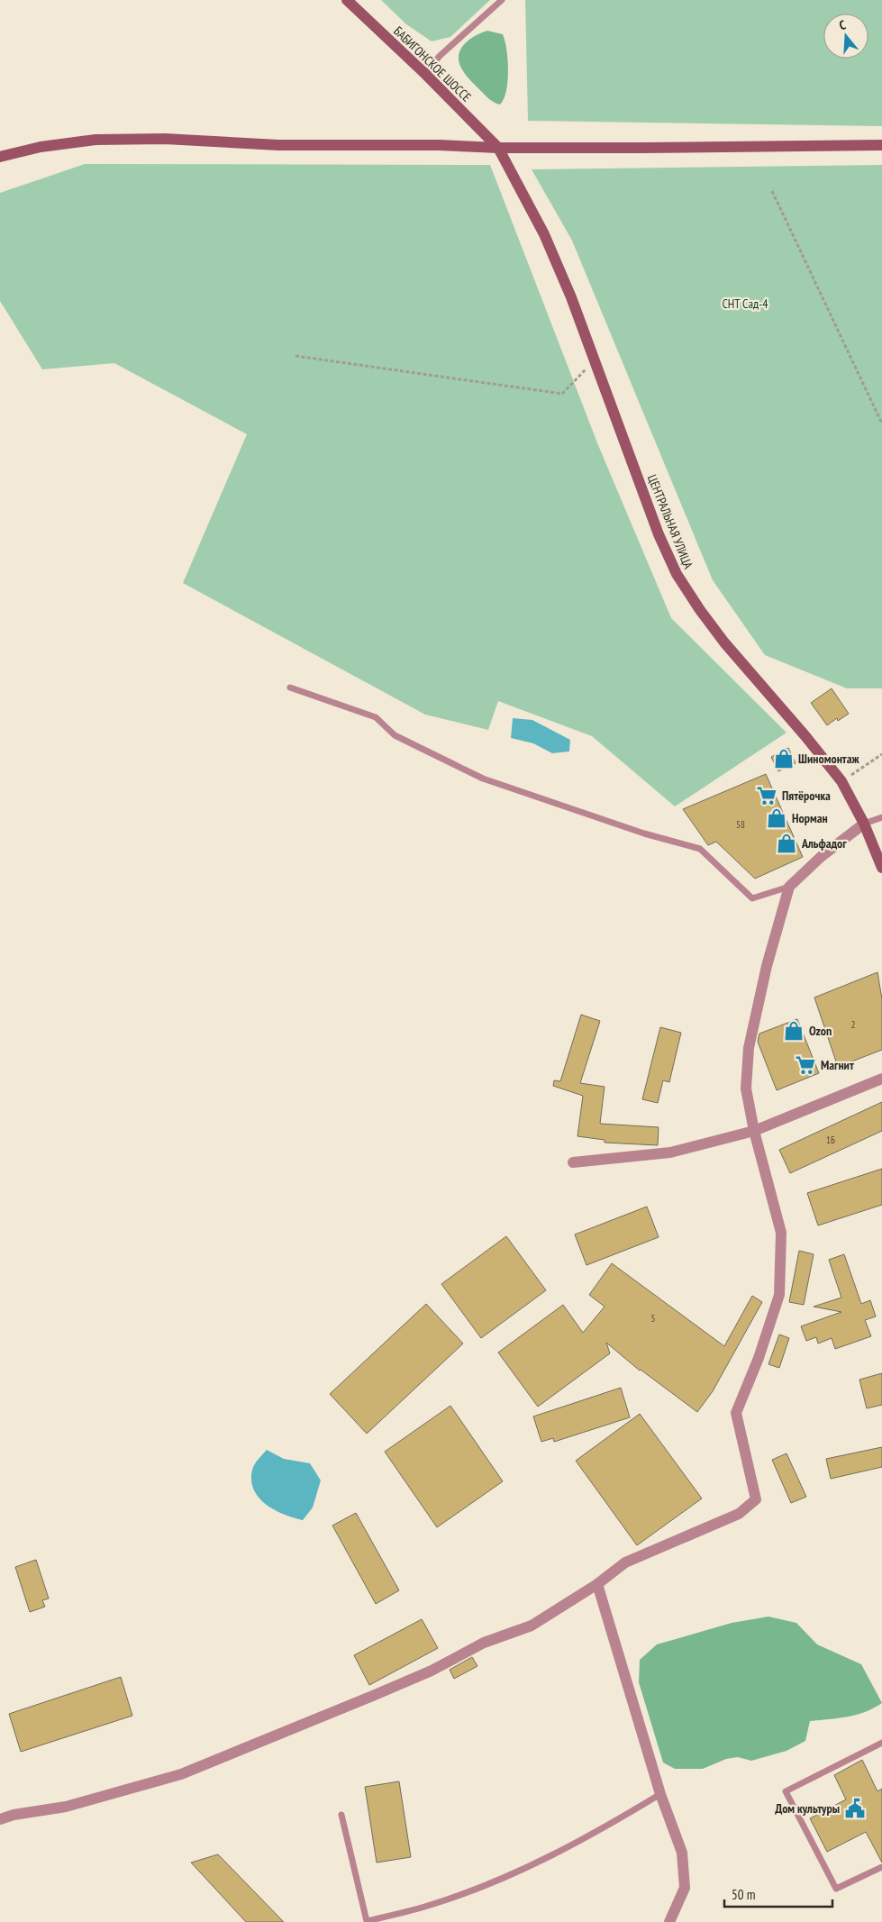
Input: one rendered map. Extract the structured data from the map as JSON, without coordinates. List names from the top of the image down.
{
  "streets": {
    "street": ["БАБИГОНСКОЕ ШОССЕ", "ЦЕНТРАЛЬНАЯ УЛИЦА"]
  },
  "crossings": [
    ["БАБИГОНСКОЕ ШОССЕ", "ЦЕНТРАЛЬНАЯ УЛИЦА"]
  ],
  "parks": ["СНТ Сад-4"],
  "places": {
    "shop": [
      "Шиномонтаж",
      "Норман",
      "Альфадог",
      "Ozon"
    ],
    "supermarket": ["Пятёрочка", "Магнит"],
    "public building": ["Дом культуры"]
  },
  "house_numbers": [
    "58",
    "2",
    "1Б",
    "5"
  ],
  "scale_bar": "50 m",
  "north": "top"
}
